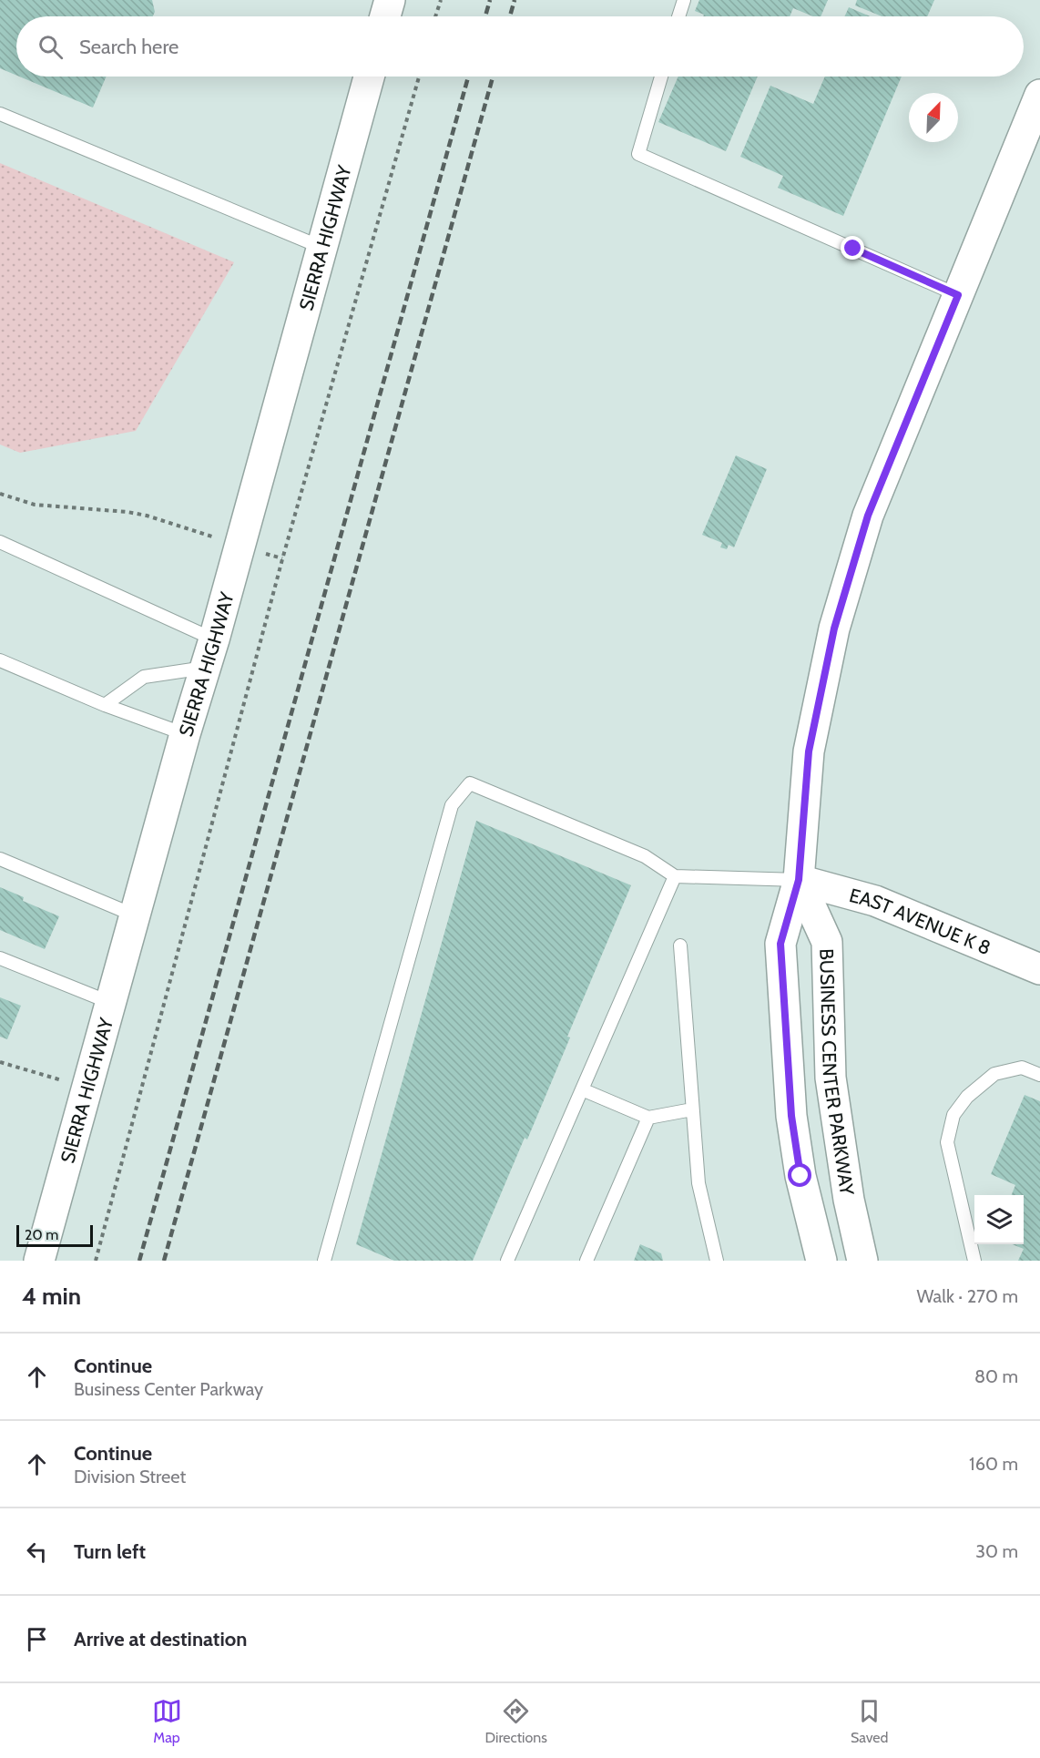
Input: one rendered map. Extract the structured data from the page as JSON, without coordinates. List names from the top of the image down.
{
  "streets": {
    "main road": ["SIERRA HIGHWAY", "EAST AVENUE K 8", "BUSINESS CENTER PARKWAY"]
  },
  "crossings": [
    ["EAST AVENUE K 8", "BUSINESS CENTER PARKWAY"]
  ],
  "scale_bar": "20 m",
  "north": "top right",
  "page": {
    "search": "Search here",
    "scale": "20 m",
    "heading": ["4 min", "Walk · 270 m"],
    "list": [
      ["Continue", "Business Center Parkway", "80 m"],
      ["Continue", "Division Street", "160 m"],
      ["Turn left", "30 m"],
      "Arrive at destination"
    ],
    "nav": ["Map", "Directions", "Saved"]
  }
}
